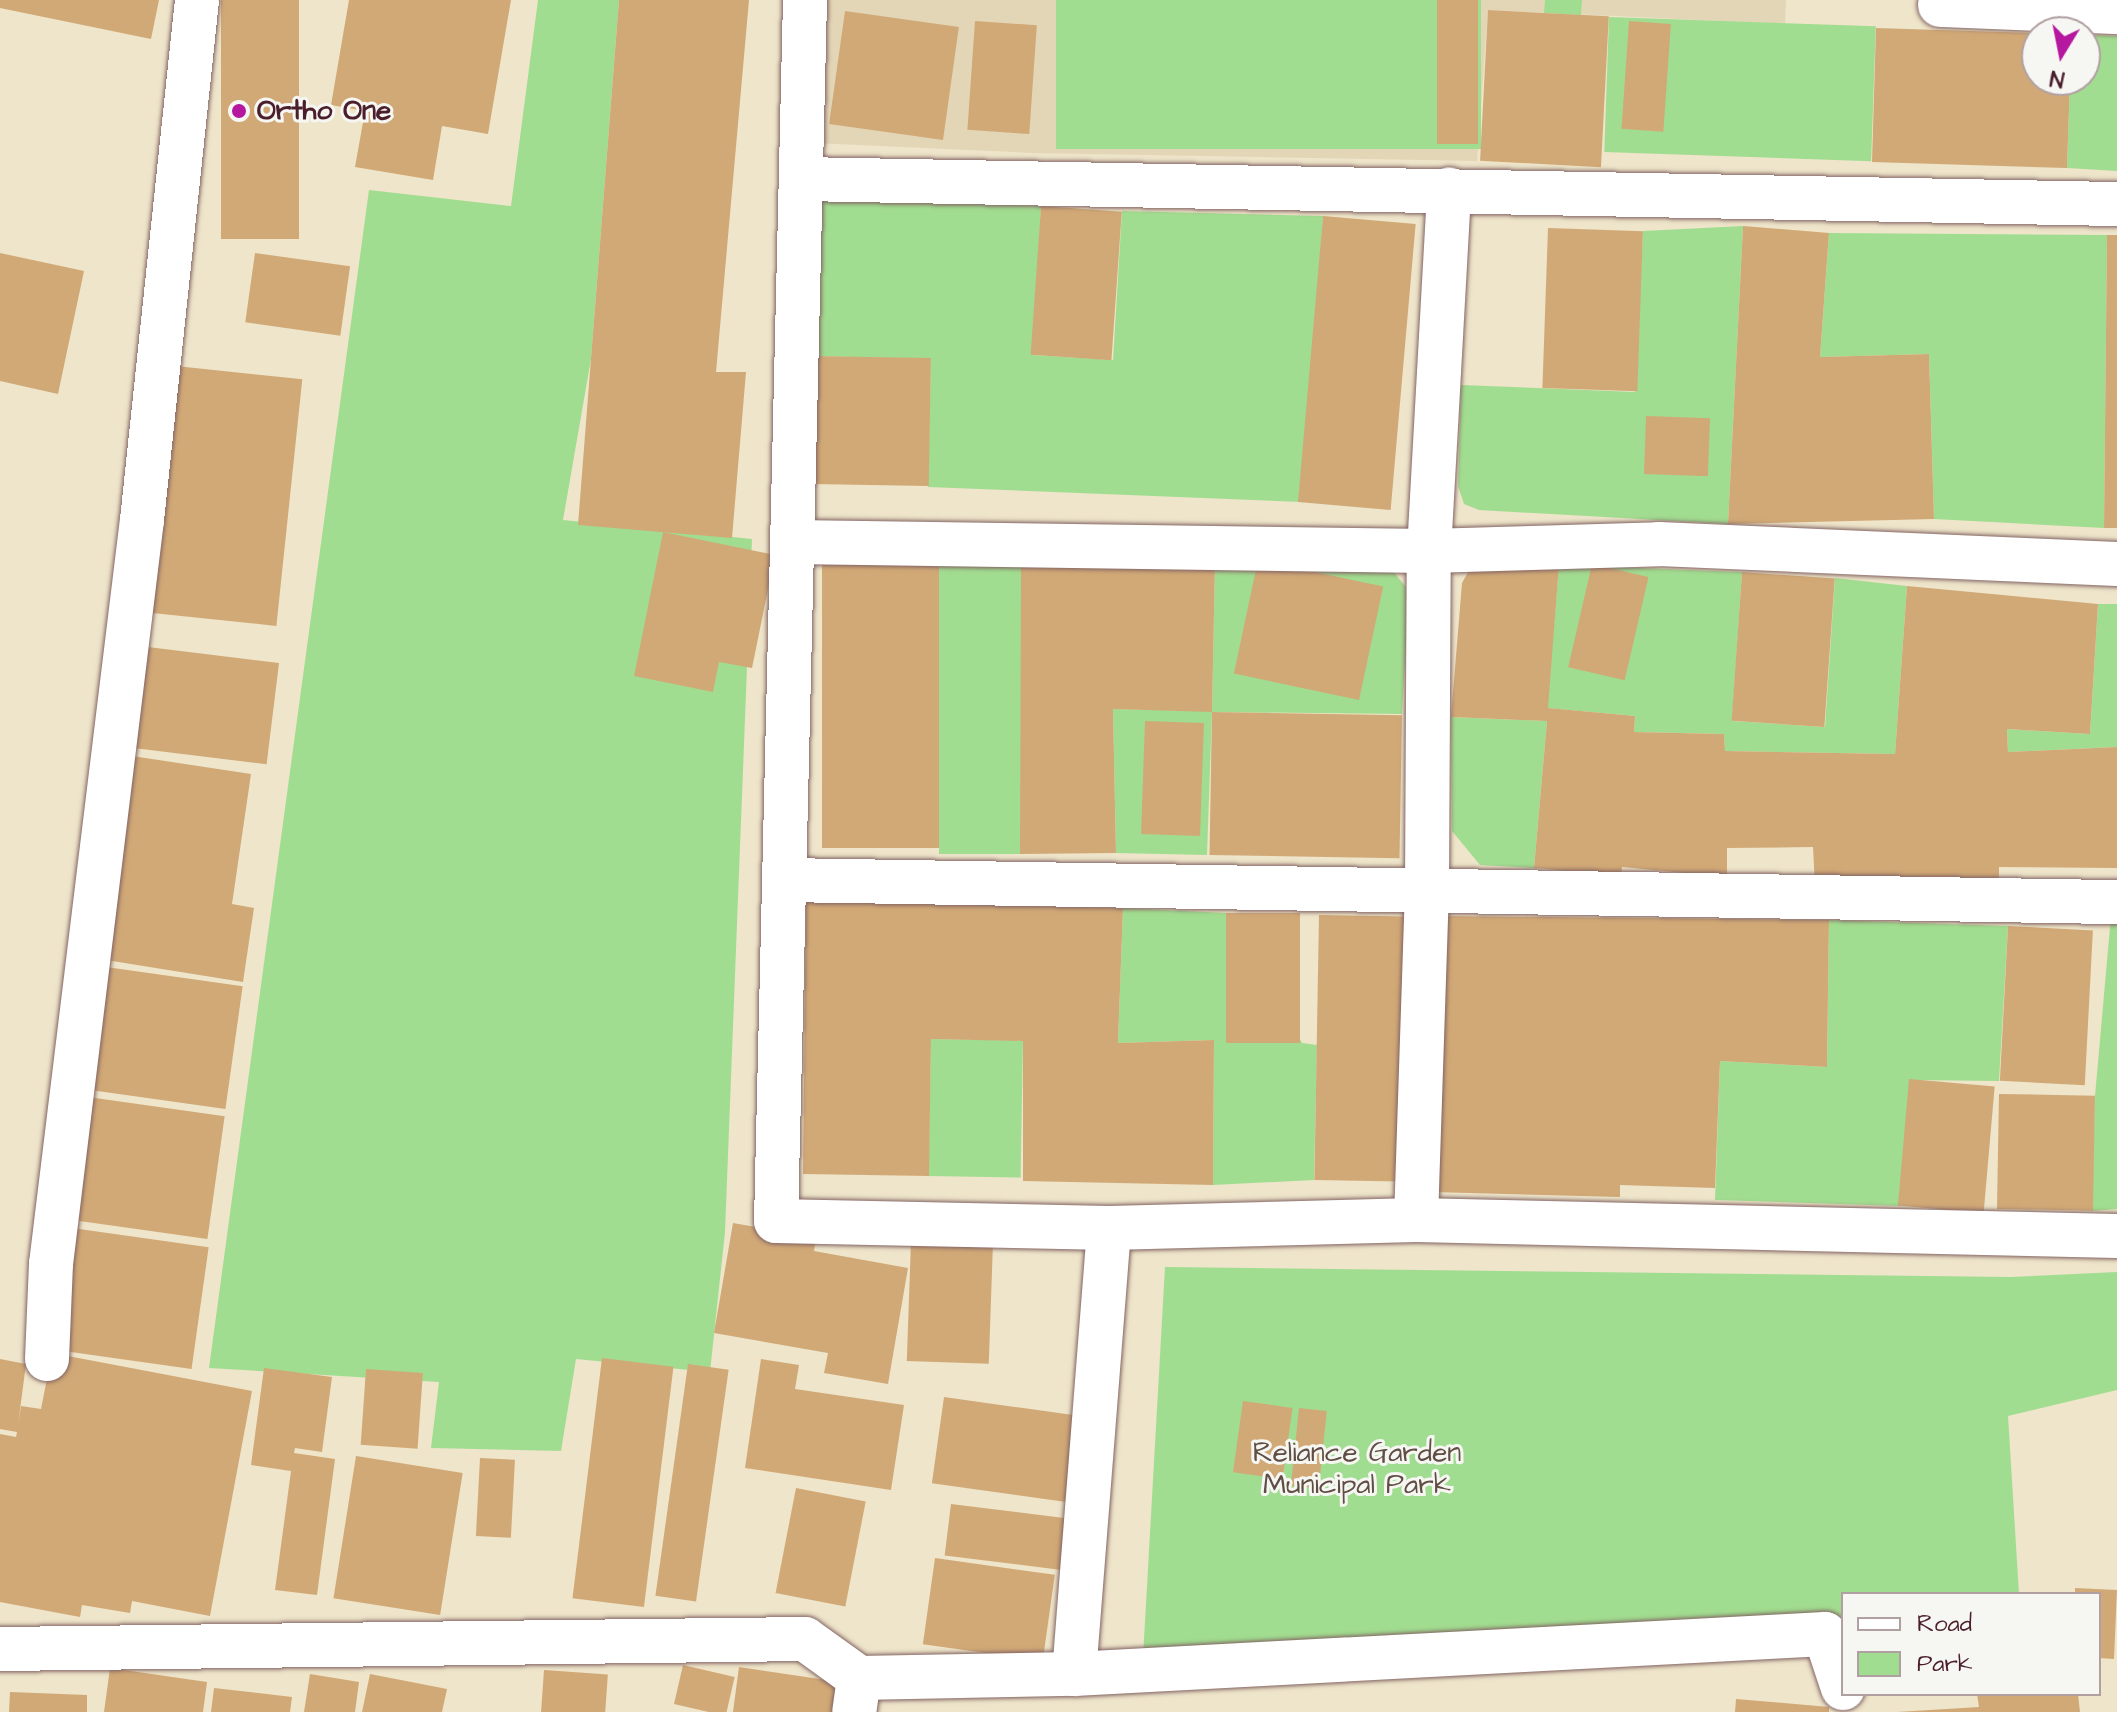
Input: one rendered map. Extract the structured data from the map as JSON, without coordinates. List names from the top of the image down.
{
  "parks": ["Reliance Garden Municipal Park"],
  "places": ["Ortho One"],
  "legend": ["Road", "Park"],
  "north": "bottom"
}
